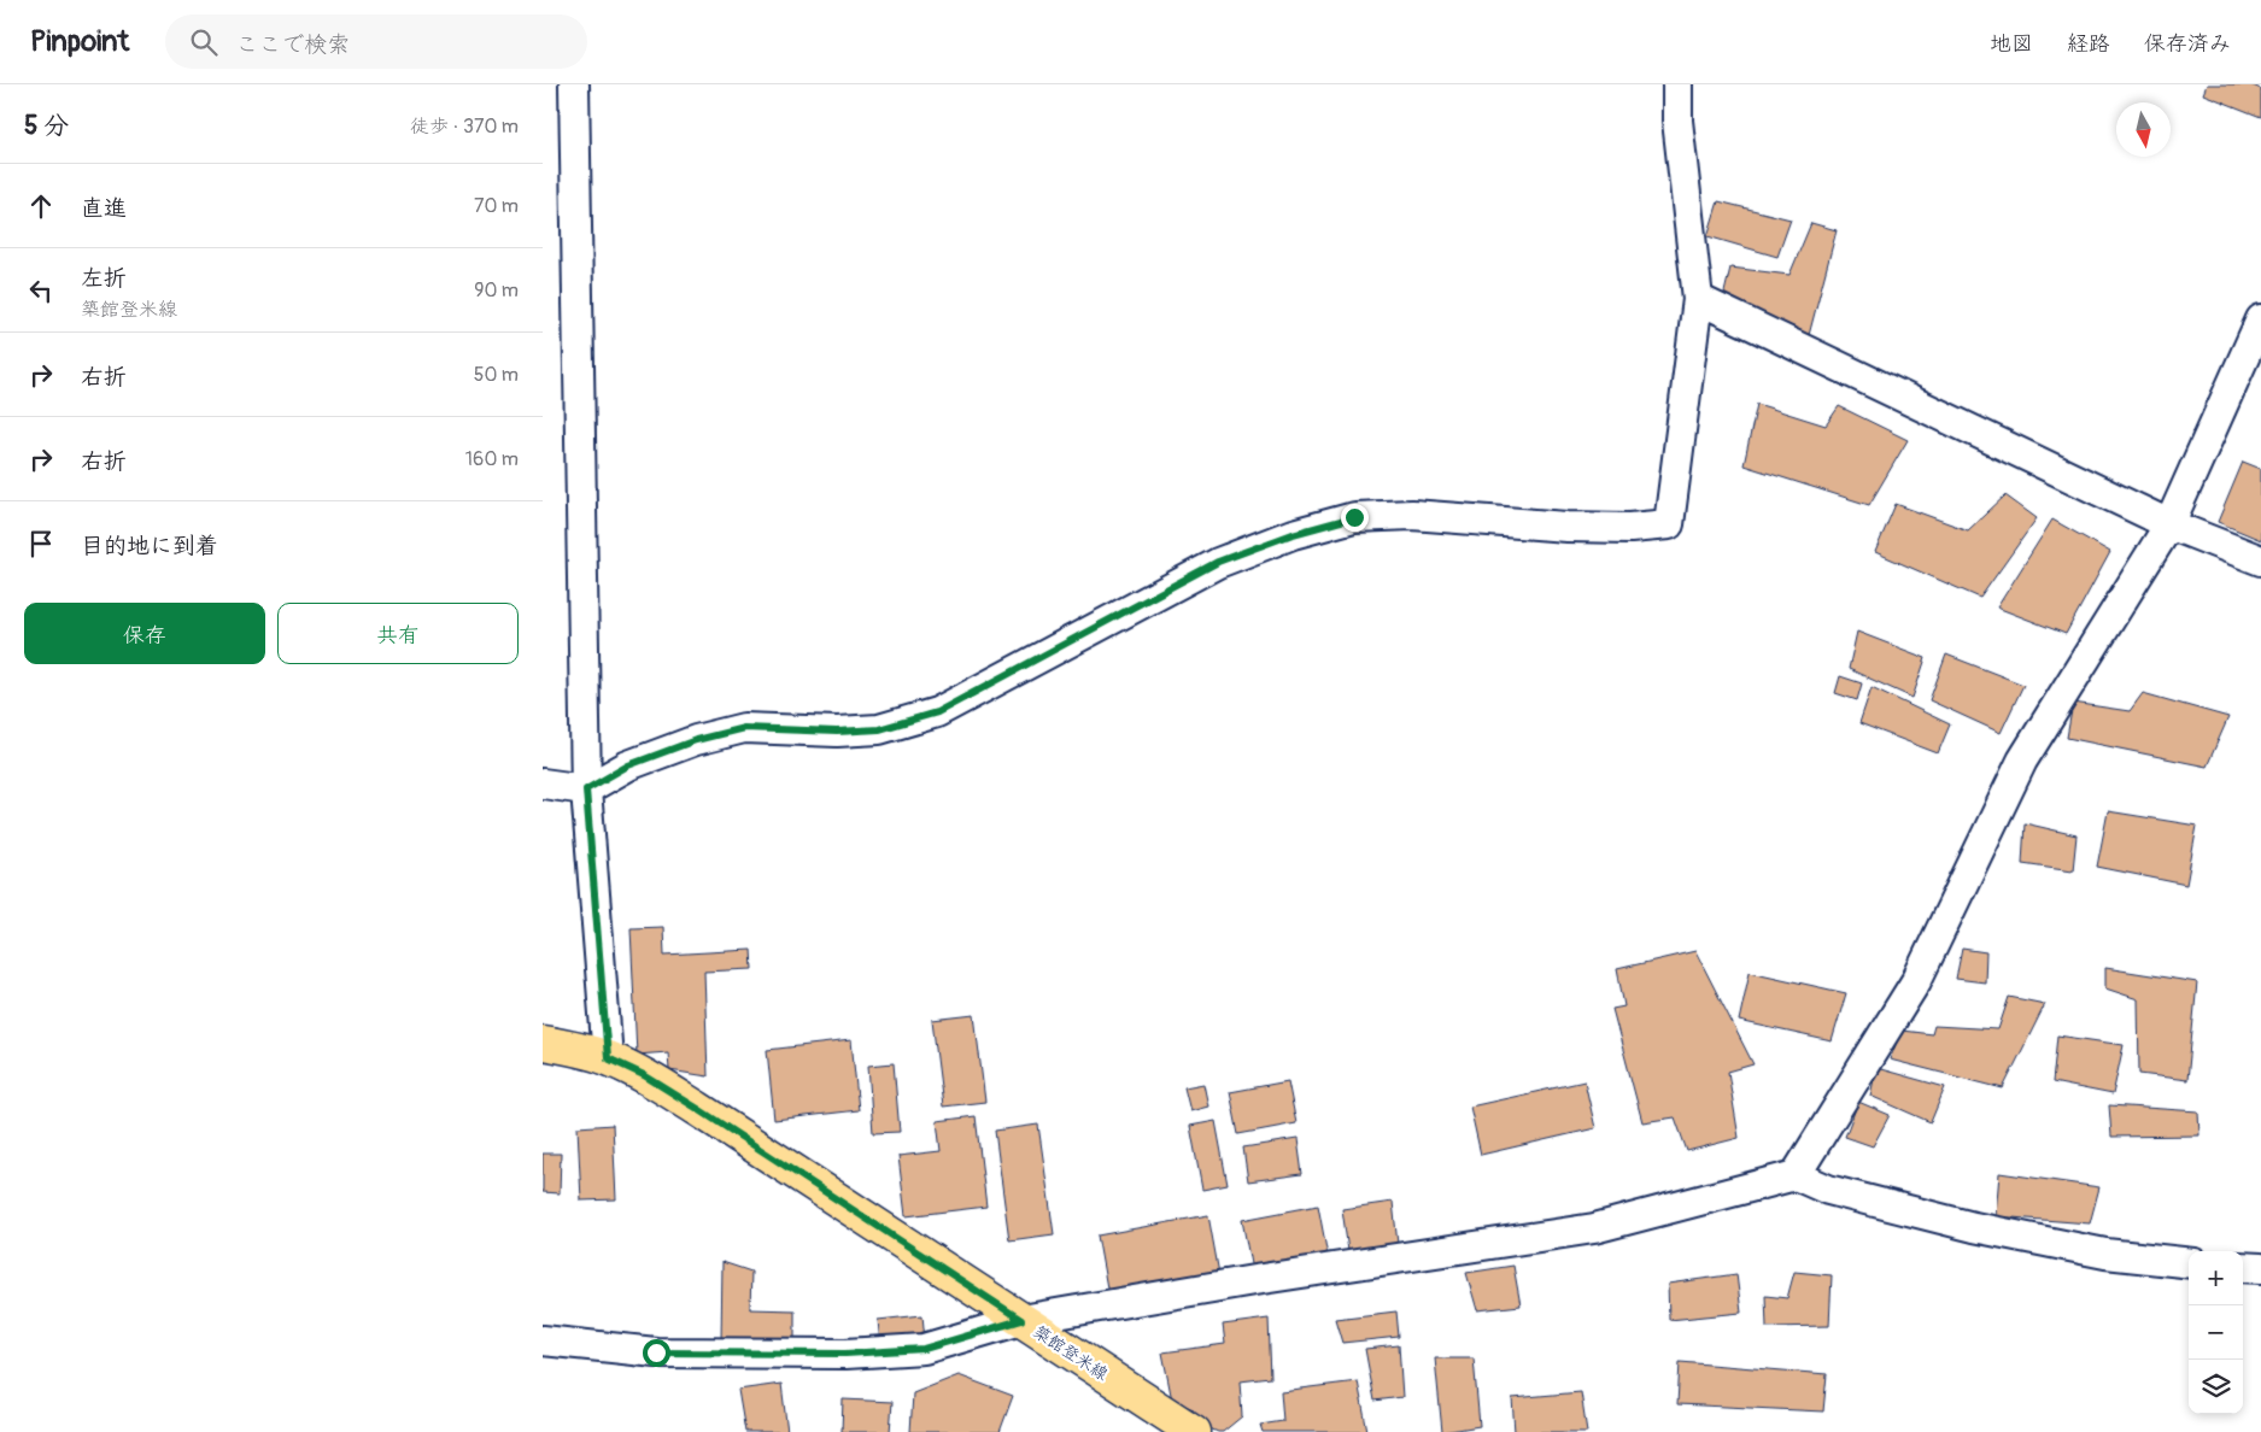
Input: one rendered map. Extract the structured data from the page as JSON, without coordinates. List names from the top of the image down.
{
  "streets": {
    "main road": ["築館登米線"]
  },
  "north": "bottom",
  "page": {
    "header": "Pinpoint",
    "search": "ここで検索",
    "nav": ["地図", "経路", "保存済み"],
    "heading": ["5 分", "徒歩 · 370 m"],
    "list": [
      ["直進", "70 m"],
      ["左折", "築館登米線", "90 m"],
      ["右折", "50 m"],
      ["右折", "160 m"],
      "目的地に到着"
    ],
    "buttons": ["保存", "共有"],
    "map_buttons": ["+", "−"]
  }
}
